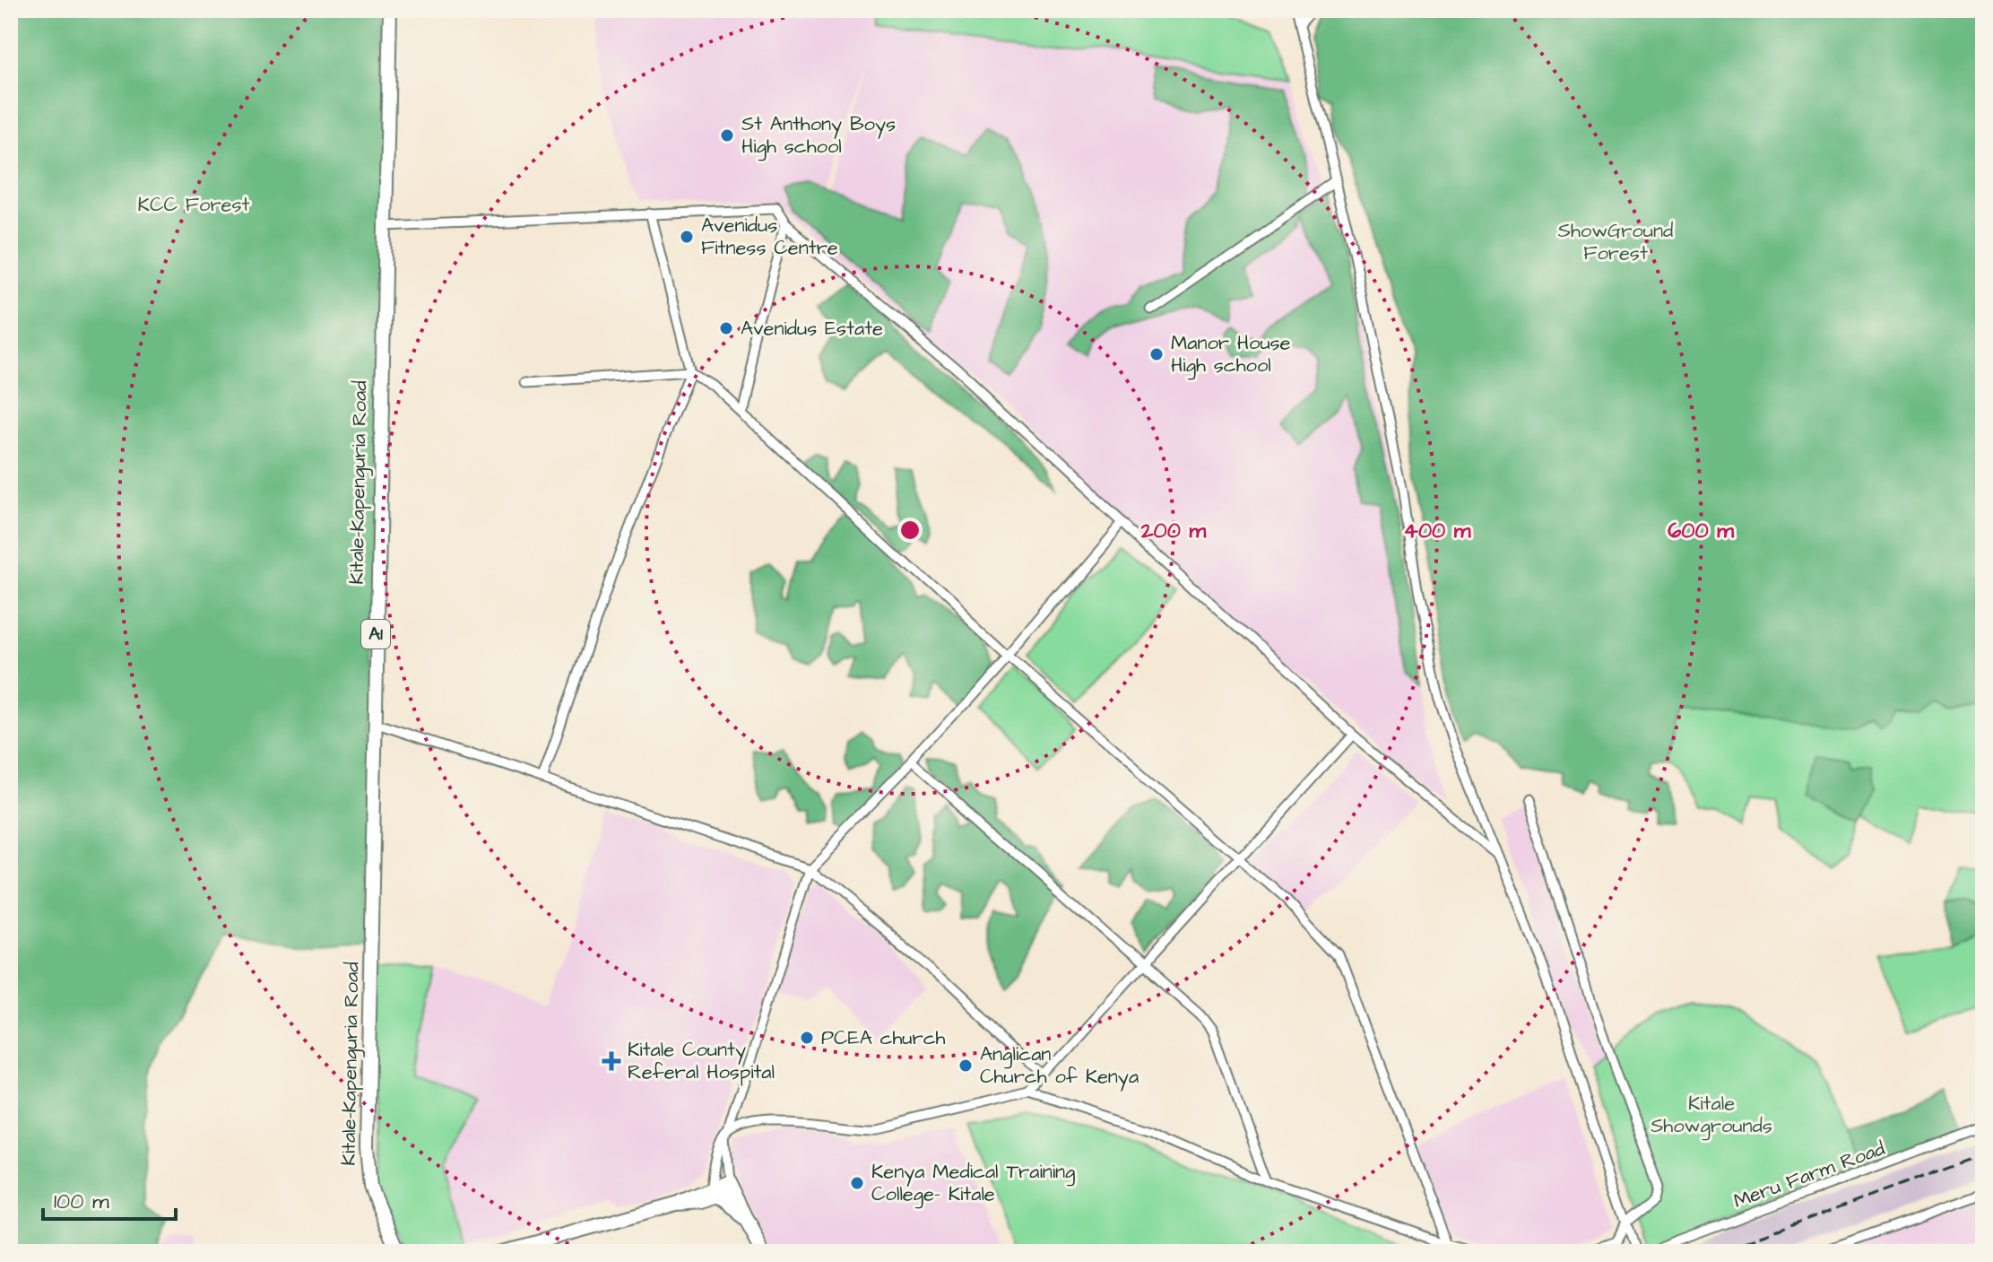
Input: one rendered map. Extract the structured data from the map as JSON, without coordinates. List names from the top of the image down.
{
  "streets": {
    "highway": ["Kitale-Kapenguria Road", "A1"],
    "street": ["Meru Farm Road"]
  },
  "parks": ["KCC Forest", "ShowGround Forest", "Kitale Showgrounds"],
  "places": {
    "other": [
      "St Anthony Boys High school",
      "Avenidus Fitness Centre",
      "Avenidus Estate",
      "Manor House High school",
      "PCEA church",
      "Anglican Church of Kenya",
      "Kenya Medical Training College- Kitale"
    ],
    "health": ["Kitale County Referal Hospital"]
  },
  "scale_bar": "100 m",
  "rings": ["200 m", "400 m", "600 m"]
}
